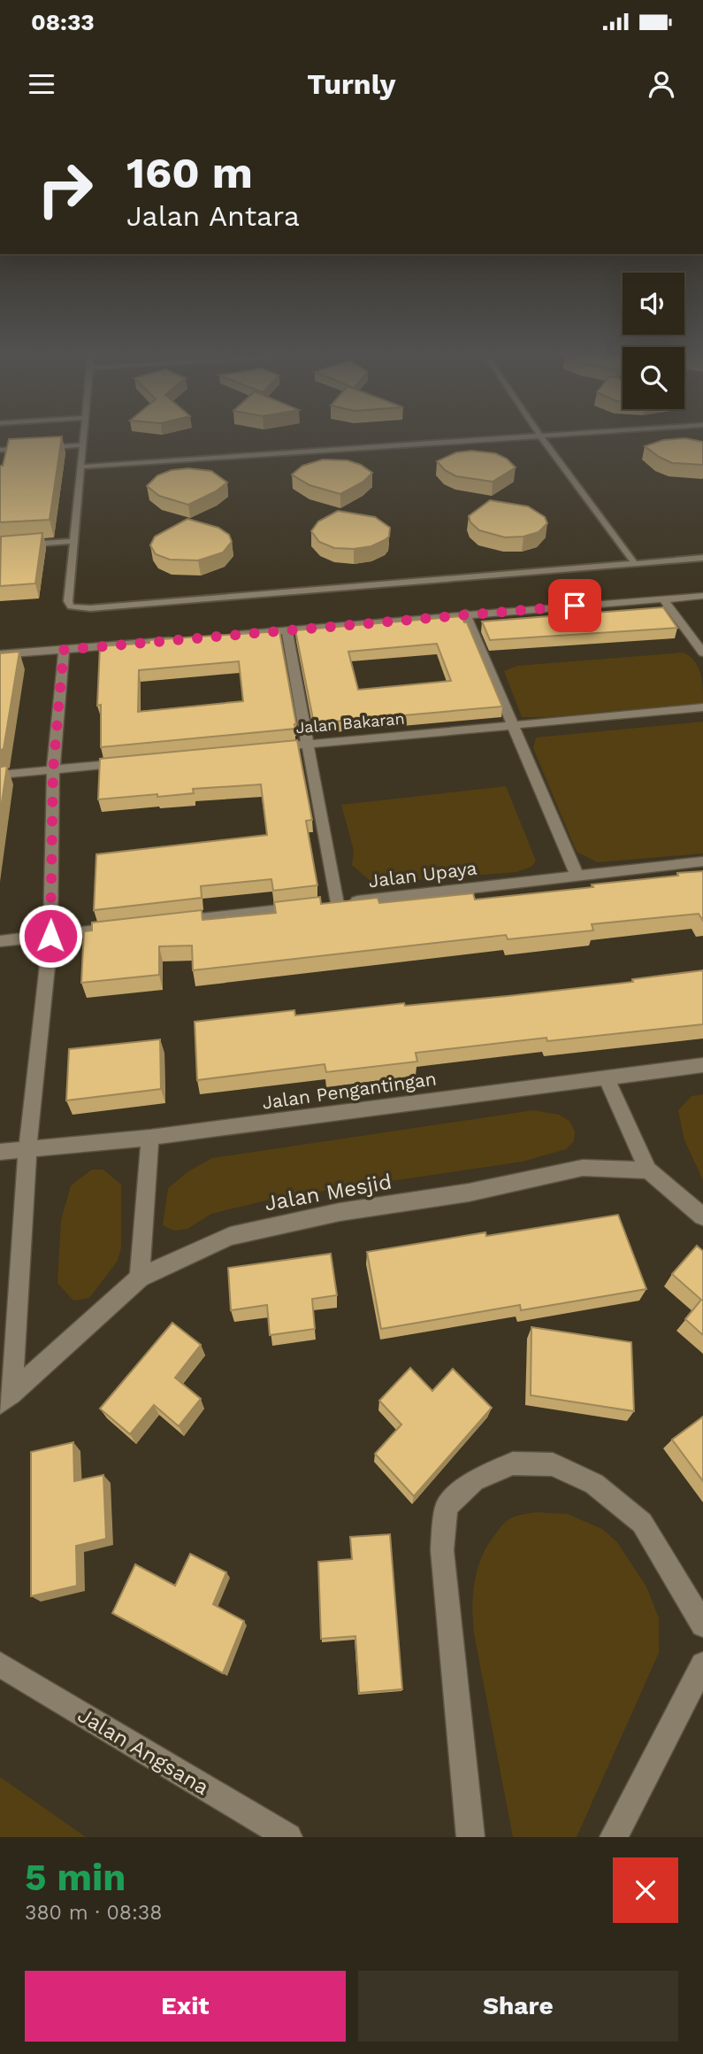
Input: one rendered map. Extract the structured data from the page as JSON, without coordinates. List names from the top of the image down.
{
  "streets": {
    "street": [
      "Jalan Bakaran",
      "Jalan Upaya",
      "Jalan Pengantingan",
      "Jalan Mesjid",
      "Jalan Angsana"
    ]
  },
  "page": {
    "status": "08:33",
    "header": "Turnly",
    "turn": ["160 m", "Jalan Antara"],
    "heading": ["5 min", "380 m · 08:38"],
    "buttons": ["Exit", "Share"]
  }
}
